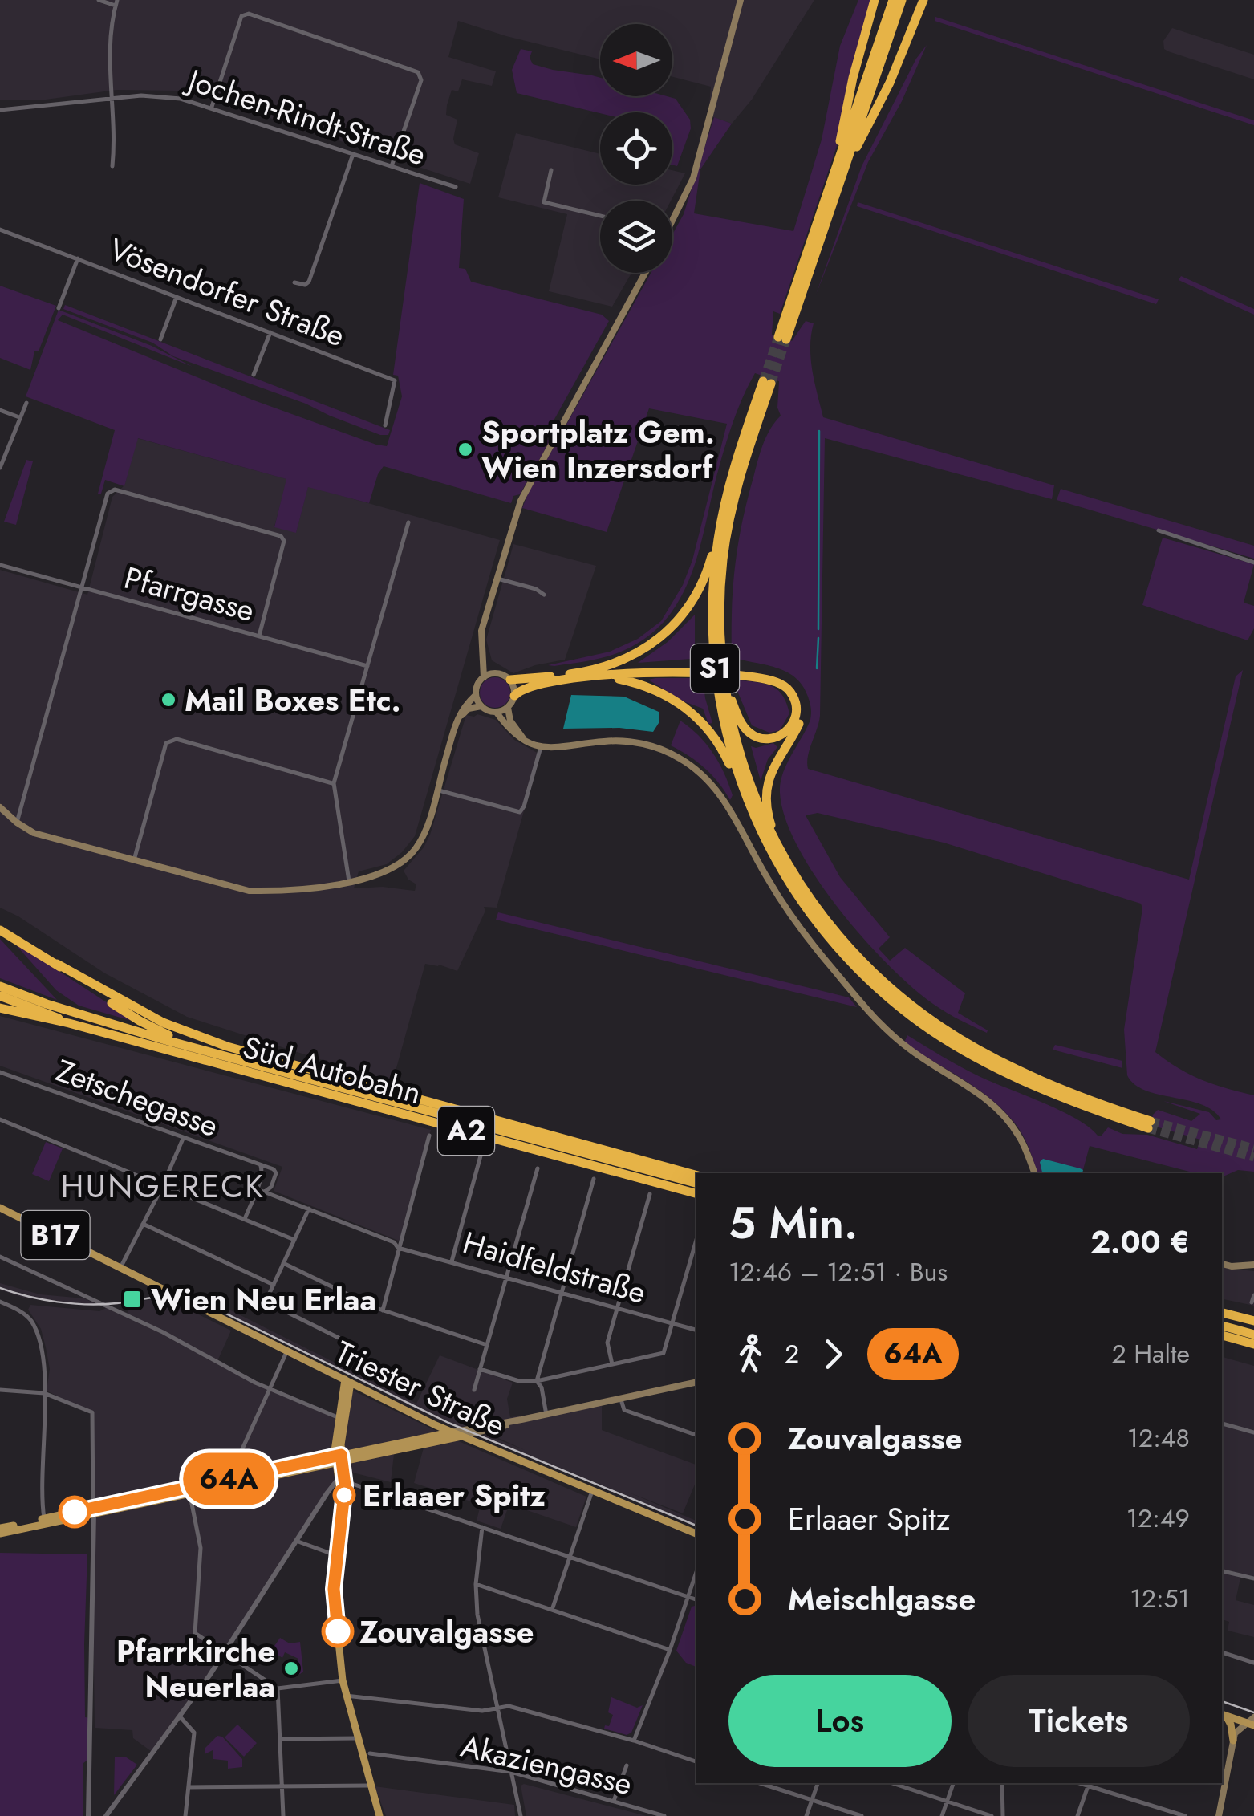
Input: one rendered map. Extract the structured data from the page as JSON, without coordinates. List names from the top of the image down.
{
  "streets": {
    "highway": ["S1", "Süd Autobahn", "A2"],
    "main road": ["B17", "Triester Straße"],
    "street": [
      "Jochen-Rindt-Straße",
      "Vösendorfer Straße",
      "Pfarrgasse",
      "Zetschegasse",
      "Haidfeldstraße",
      "Akaziengasse"
    ]
  },
  "crossings": [
    ["Süd Autobahn", "A2"]
  ],
  "districts": ["HUNGERECK"],
  "places": {
    "other": [
      "Sportplatz Gem. Wien Inzersdorf",
      "Mail Boxes Etc.",
      "Erlaaer Spitz",
      "Zouvalgasse",
      "Pfarrkirche Neuerlaa"
    ],
    "transit": ["Wien Neu Erlaa"]
  },
  "lines": ["bus line 64A"],
  "north": "left",
  "page": {
    "on_map": "64A",
    "heading": ["5 Min.", "12:46 – 12:51 · Bus", "2.00 €"],
    "legs": ["2", "64A", "2 Halte"],
    "list": [
      {
        "name": "Zouvalgasse",
        "value": "12:48"
      },
      {
        "name": "Erlaaer Spitz",
        "value": "12:49"
      },
      {
        "name": "Meischlgasse",
        "value": "12:51"
      }
    ],
    "buttons": ["Los", "Tickets"]
  }
}
